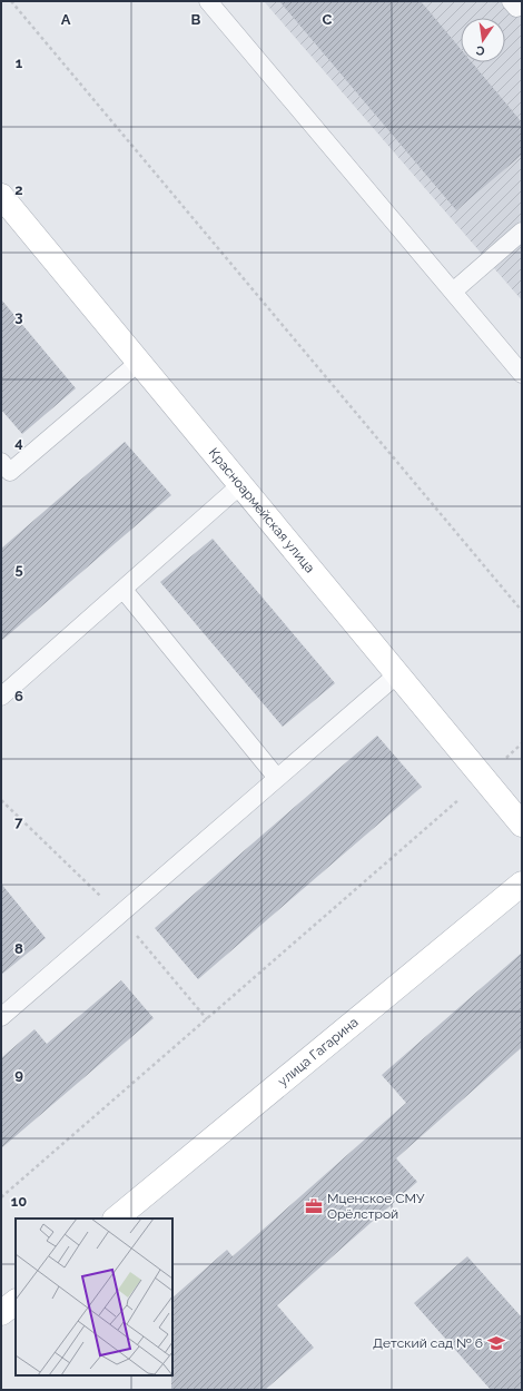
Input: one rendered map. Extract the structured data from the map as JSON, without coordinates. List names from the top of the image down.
{
  "streets": {
    "street": ["Красноармейская улица", "улица Гагарина"]
  },
  "places": {
    "office": ["Мценское СМУ Орёлстрой"],
    "school or university": ["Детский сад № 6"]
  },
  "north": "bottom",
  "grid": {
    "columns": ["A", "B", "C"],
    "rows": [
      "1",
      "2",
      "3",
      "4",
      "5",
      "6",
      "7",
      "8",
      "9",
      "10"
    ]
  }
}
